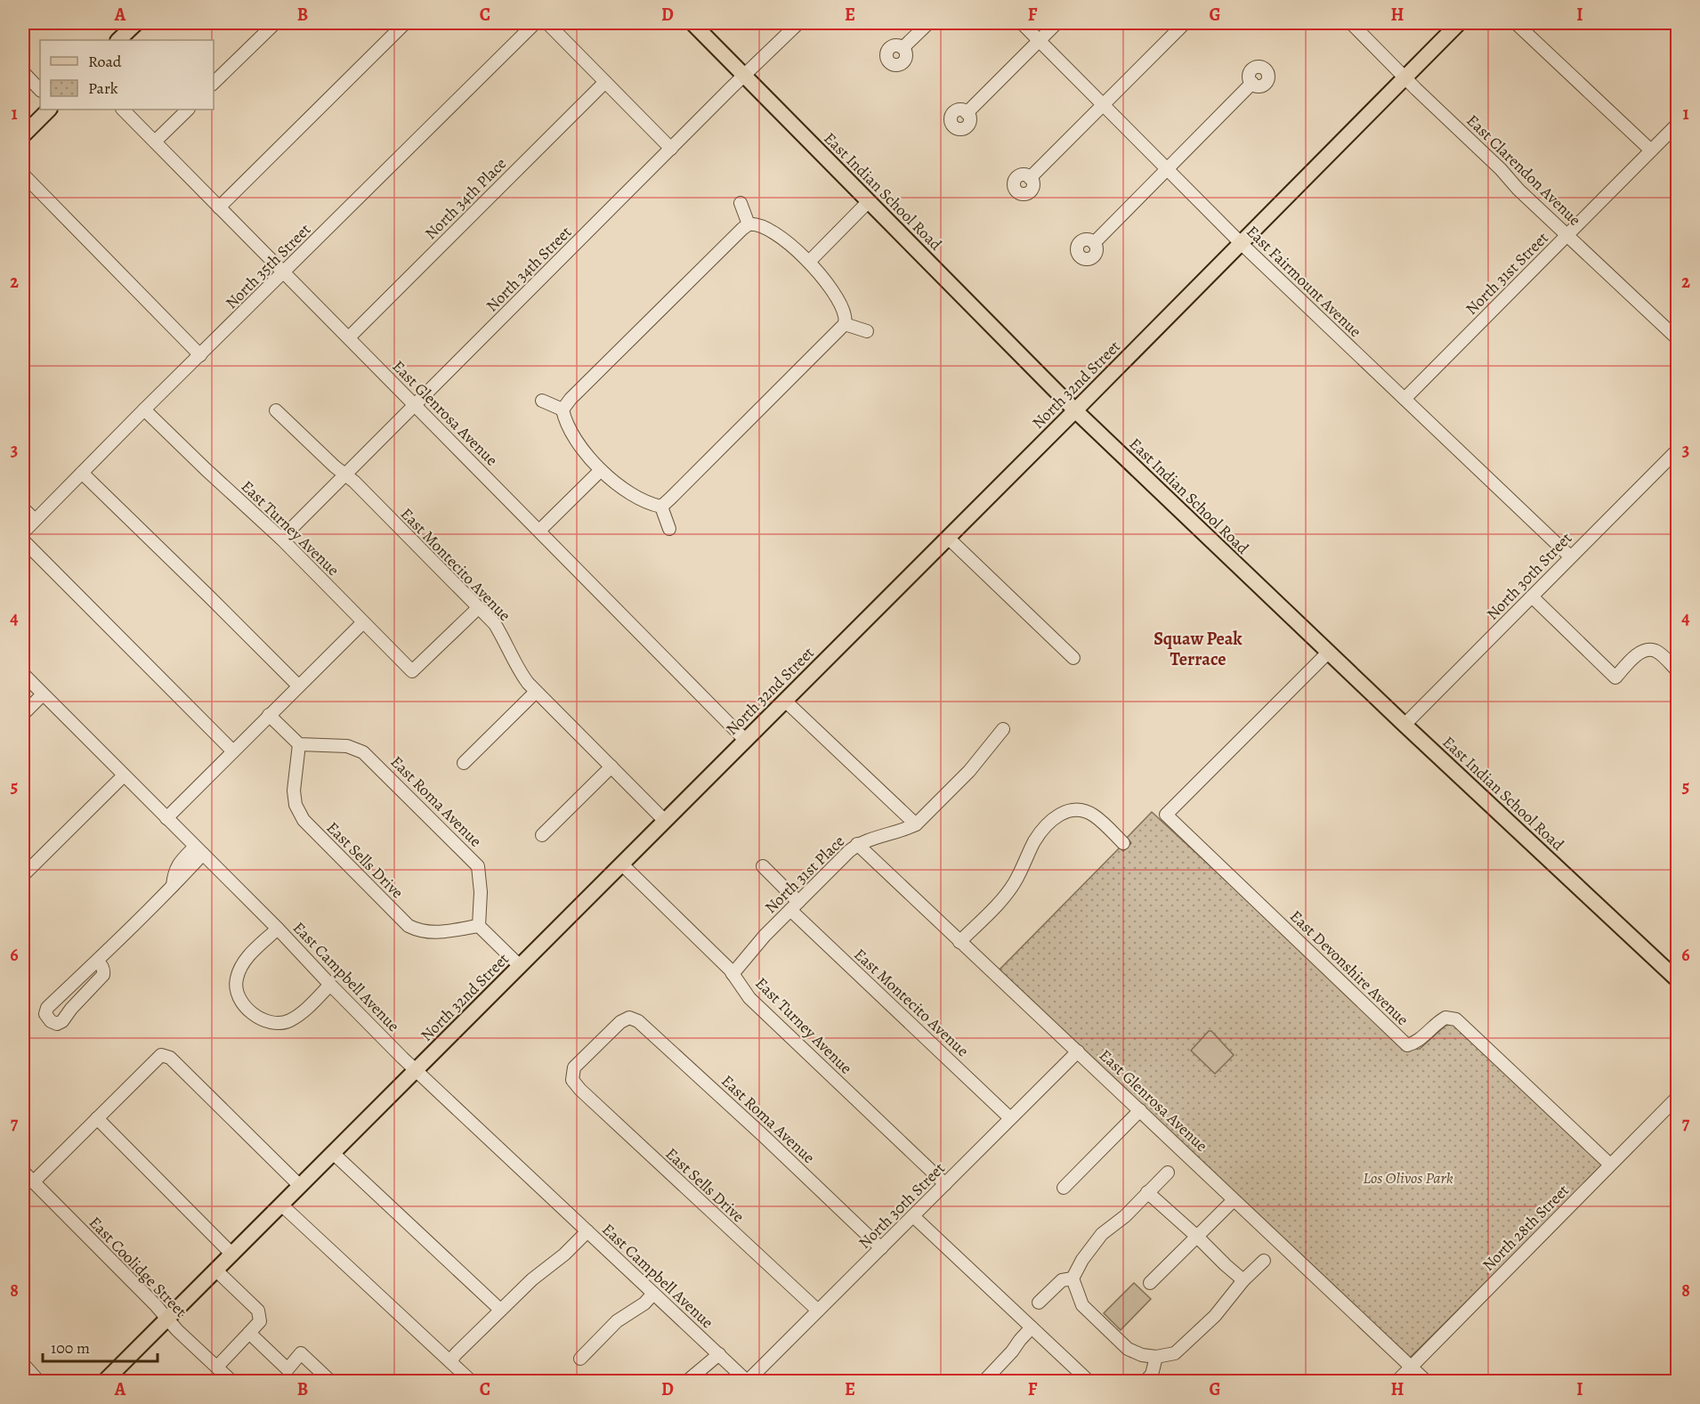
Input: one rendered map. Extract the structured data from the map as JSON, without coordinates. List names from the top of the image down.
{
  "streets": {
    "main road": ["East Indian School Road", "North 32nd Street"],
    "street": [
      "East Clarendon Avenue",
      "North 34th Place",
      "North 35th Street",
      "North 34th Street",
      "North 31st Street",
      "East Fairmount Avenue",
      "East Glenrosa Avenue",
      "East Turney Avenue",
      "East Montecito Avenue",
      "North 30th Street",
      "East Roma Avenue",
      "East Sells Drive",
      "North 31st Place",
      "East Devonshire Avenue",
      "East Campbell Avenue",
      "North 28th Street",
      "East Coolidge Street"
    ]
  },
  "crossings": [
    ["East Clarendon Avenue", "North 31st Street"],
    ["East Clarendon Avenue", "North 32nd Street"],
    ["East Indian School Road", "North 34th Street"],
    ["East Indian School Road", "North 32nd Street"],
    ["East Indian School Road", "North 30th Street"],
    ["East Indian School Road", "East Devonshire Avenue"],
    ["North 34th Place", "East Glenrosa Avenue"],
    ["North 35th Street", "East Glenrosa Avenue"],
    ["North 35th Street", "East Turney Avenue"],
    ["North 34th Street", "East Glenrosa Avenue"],
    ["North 34th Street", "East Turney Avenue"],
    ["North 34th Street", "East Montecito Avenue"],
    ["North 31st Street", "East Fairmount Avenue"],
    ["East Fairmount Avenue", "North 32nd Street"],
    ["East Fairmount Avenue", "North 30th Street"],
    ["North 32nd Street", "East Glenrosa Avenue"],
    ["North 32nd Street", "East Turney Avenue"],
    ["North 32nd Street", "East Montecito Avenue"],
    ["North 32nd Street", "East Campbell Avenue"],
    ["North 32nd Street", "East Coolidge Street"],
    ["East Glenrosa Avenue", "North 30th Street"],
    ["East Glenrosa Avenue", "North 31st Place"],
    ["East Glenrosa Avenue", "North 28th Street"],
    ["East Turney Avenue", "East Montecito Avenue"],
    ["East Turney Avenue", "North 30th Street"],
    ["East Turney Avenue", "North 31st Place"],
    ["East Montecito Avenue", "North 30th Street"],
    ["East Montecito Avenue", "North 31st Place"],
    ["North 30th Street", "East Roma Avenue"],
    ["North 30th Street", "East Sells Drive"],
    ["North 30th Street", "East Campbell Avenue"],
    ["East Roma Avenue", "East Sells Drive"],
    ["East Devonshire Avenue", "North 28th Street"]
  ],
  "districts": ["Squaw Peak Terrace"],
  "parks": ["Los Olivos Park"],
  "legend": ["Road", "Park"],
  "scale_bar": "100 m",
  "grid": {
    "columns": [
      "A",
      "B",
      "C",
      "D",
      "E",
      "F",
      "G",
      "H",
      "I"
    ],
    "rows": [
      "1",
      "2",
      "3",
      "4",
      "5",
      "6",
      "7",
      "8"
    ]
  }
}
